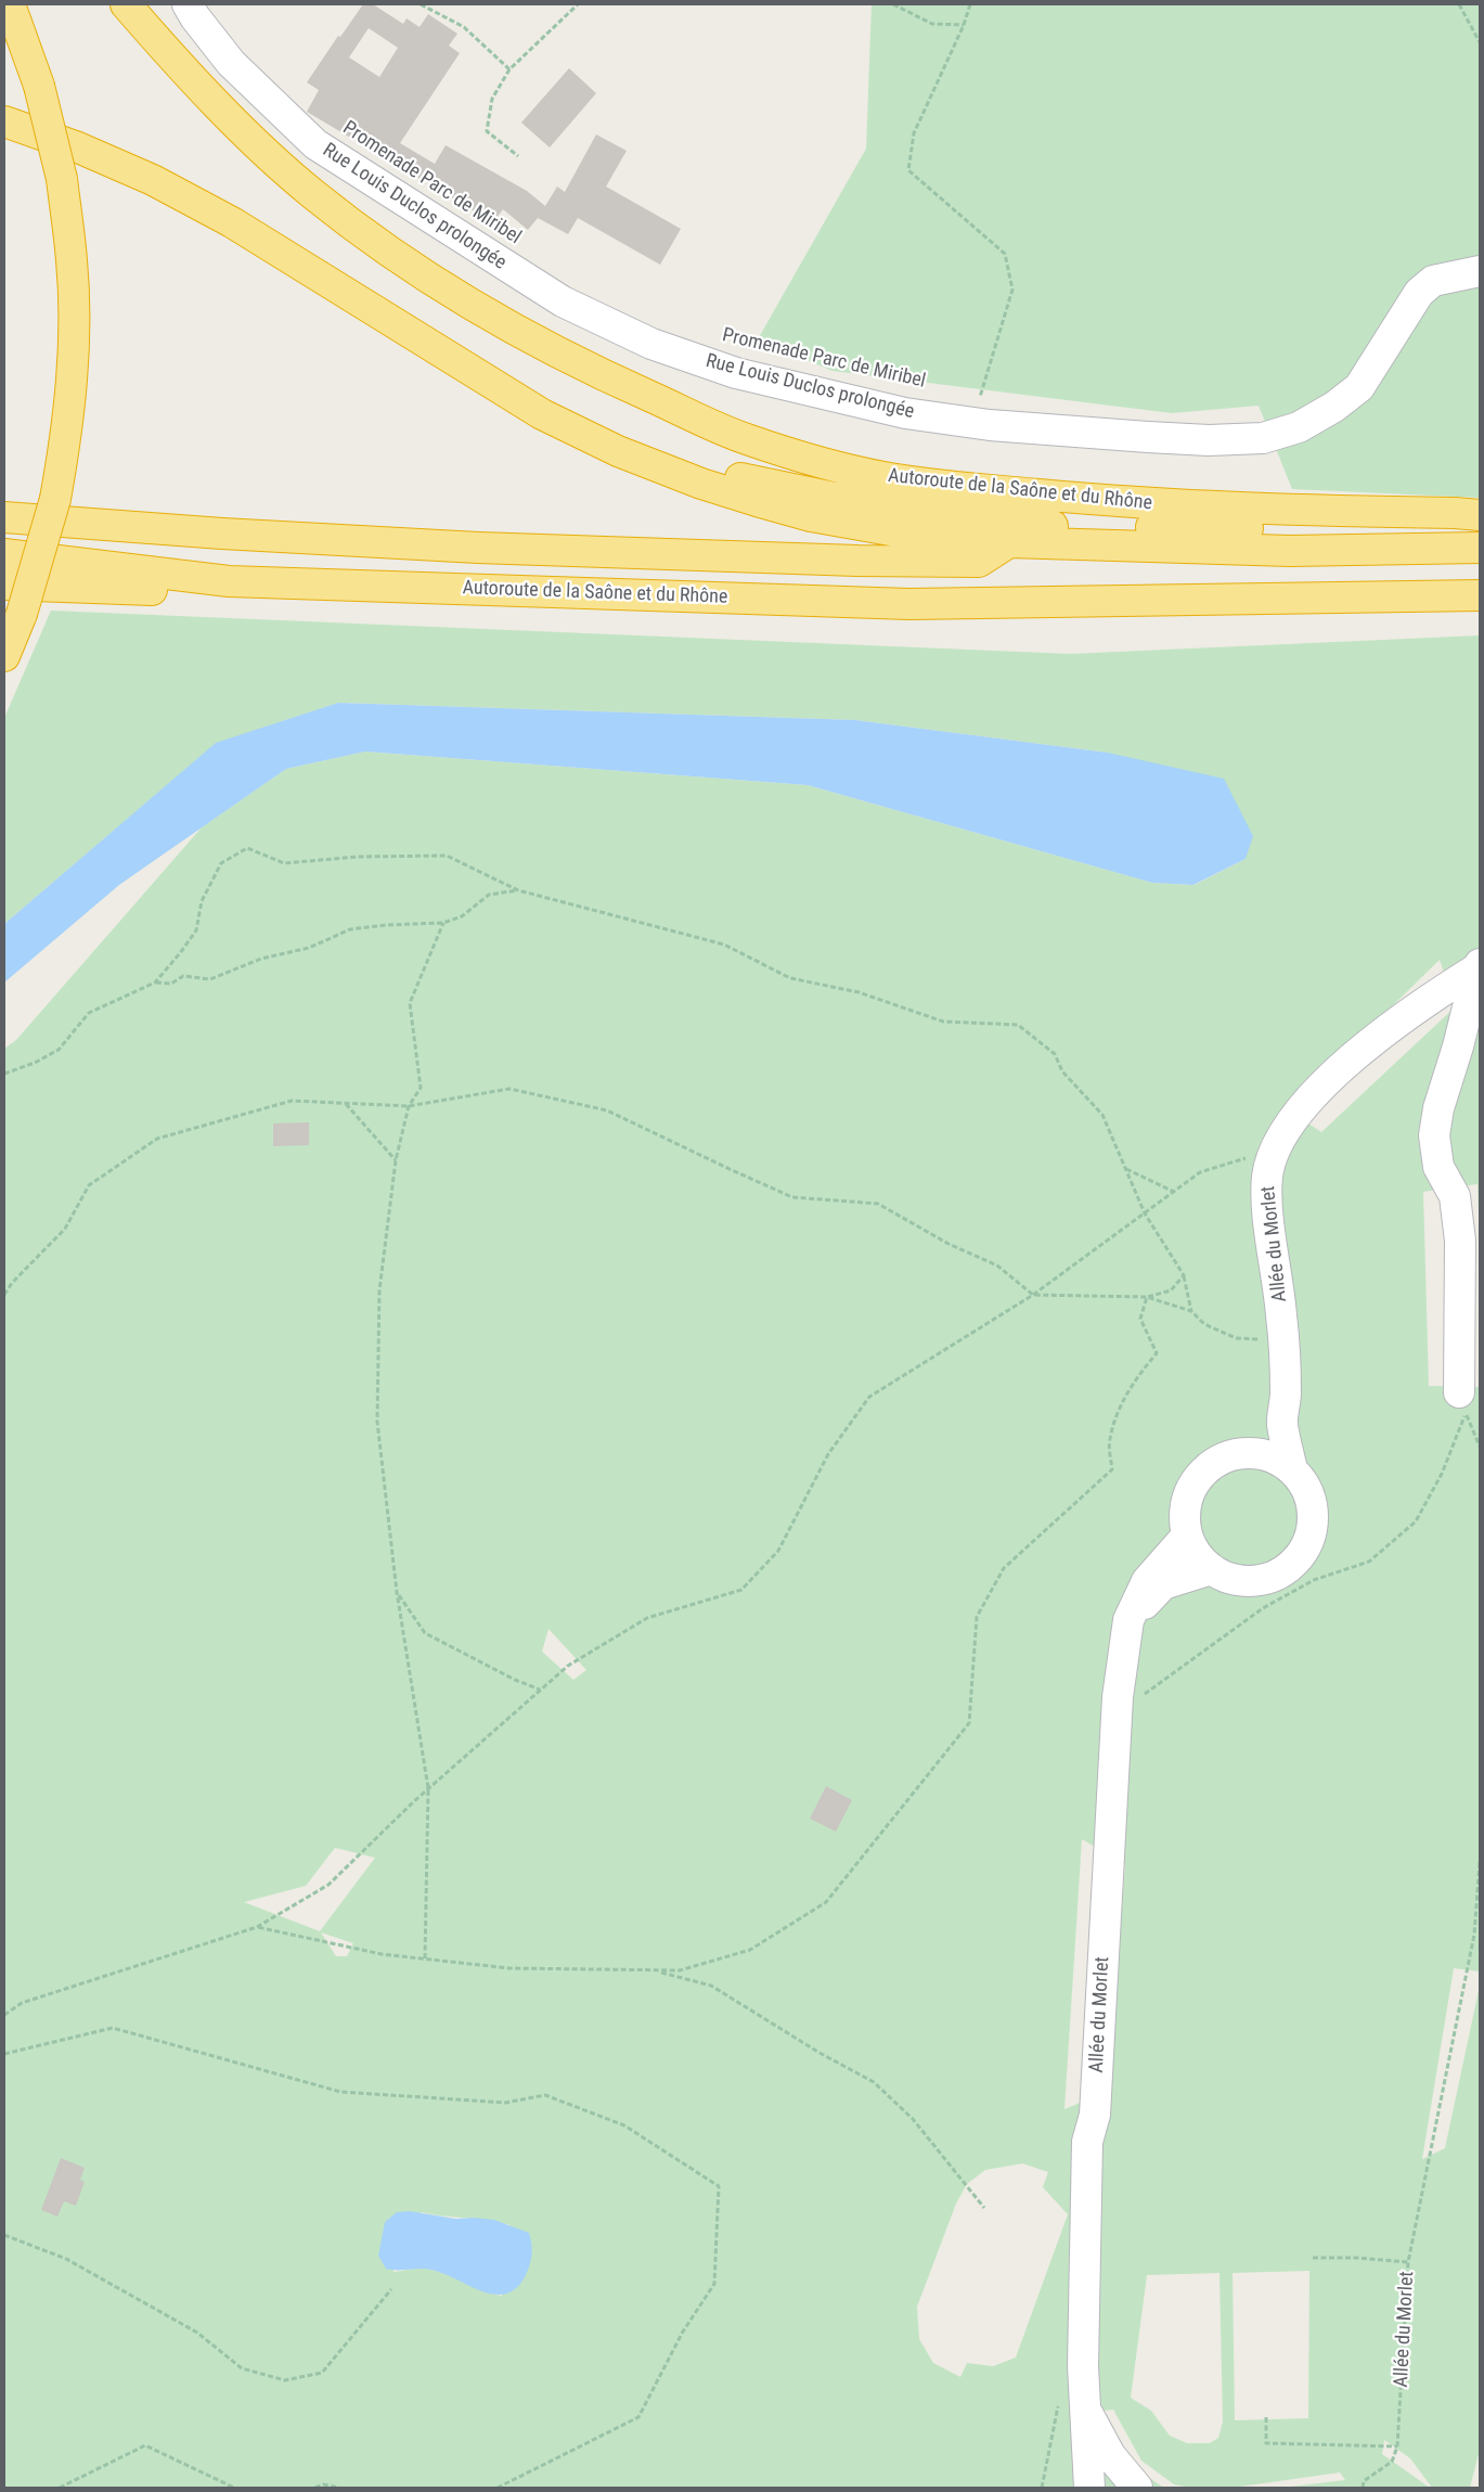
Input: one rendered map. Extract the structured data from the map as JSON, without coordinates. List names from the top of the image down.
{
  "streets": {
    "highway": ["Autoroute de la Saône et du Rhône"],
    "street": ["Rue Louis Duclos prolongée", "Allée du Morlet"]
  }
}
